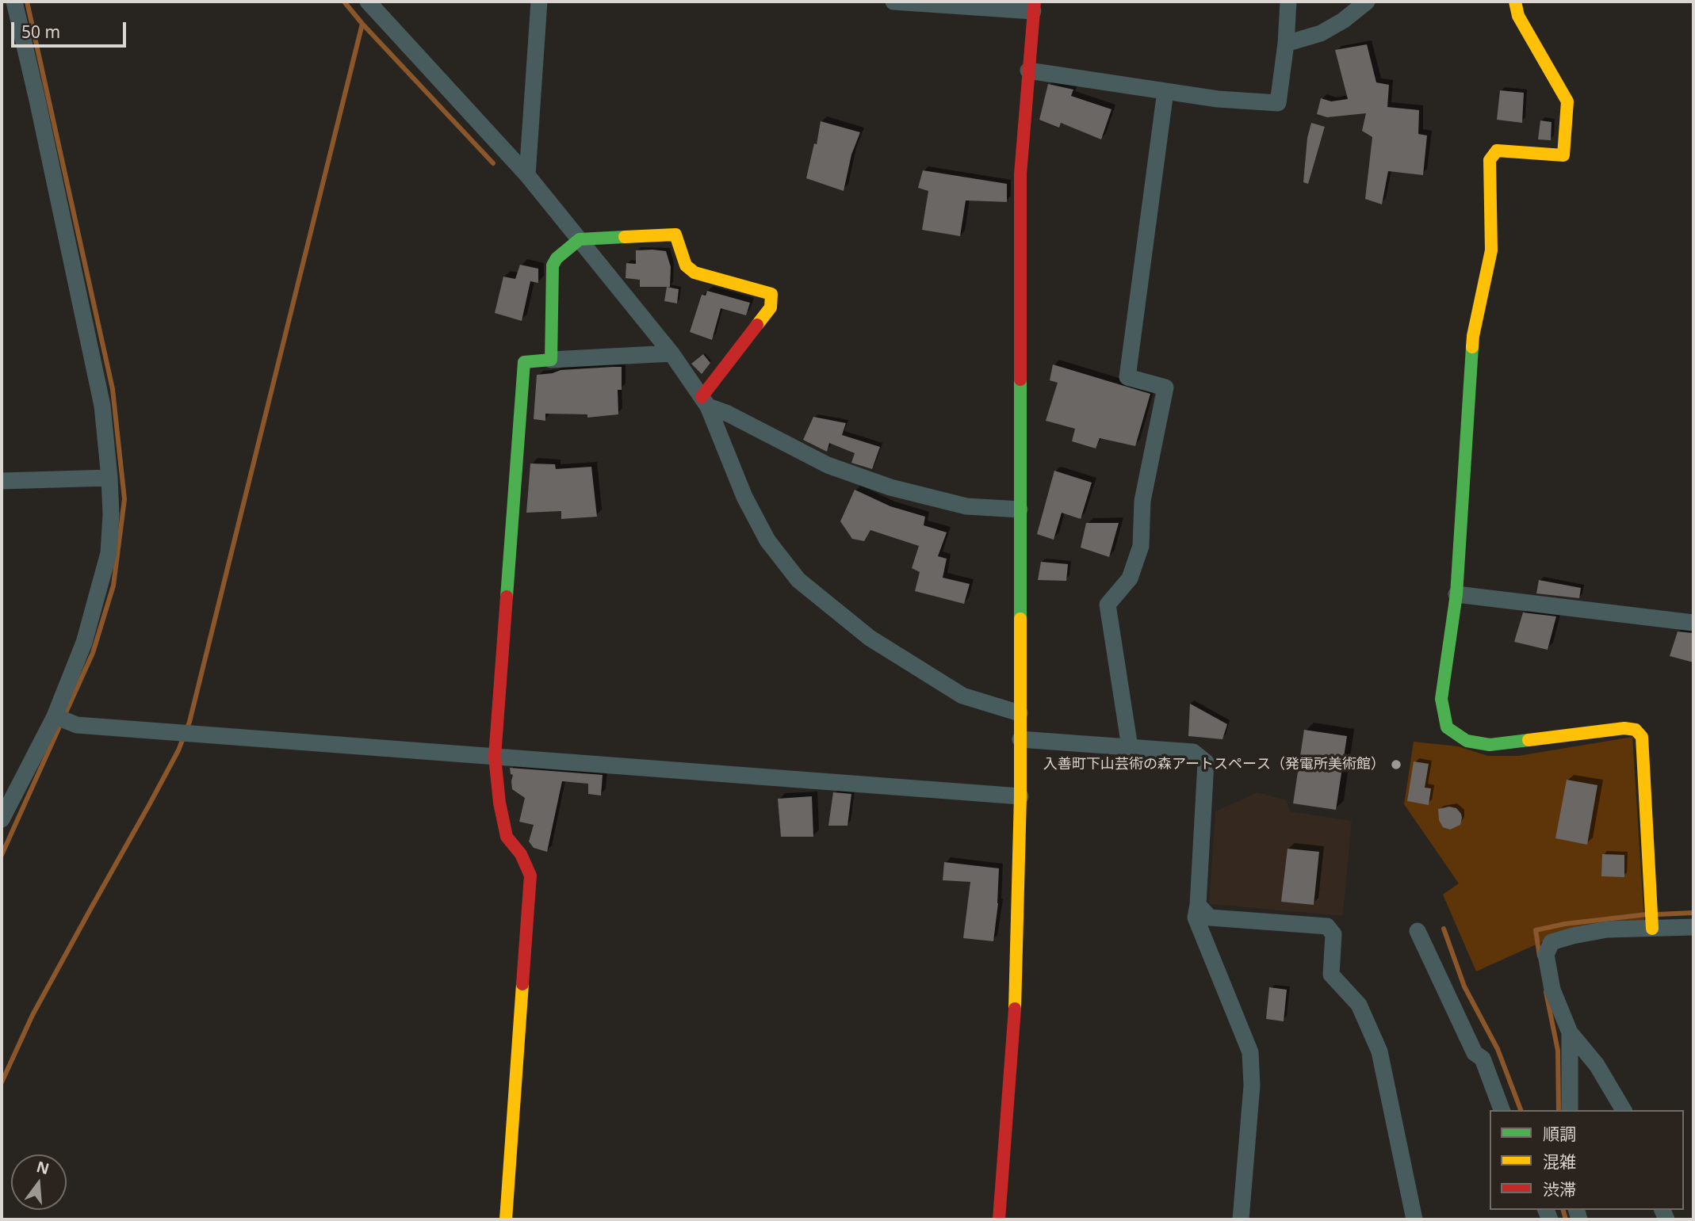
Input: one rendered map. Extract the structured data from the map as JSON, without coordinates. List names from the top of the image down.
{
  "places": ["入善町下山芸術の森アートスペース（発電所美術館）"],
  "legend": ["順調", "混雑", "渋滞"],
  "scale_bar": "50 m",
  "north": "top"
}
